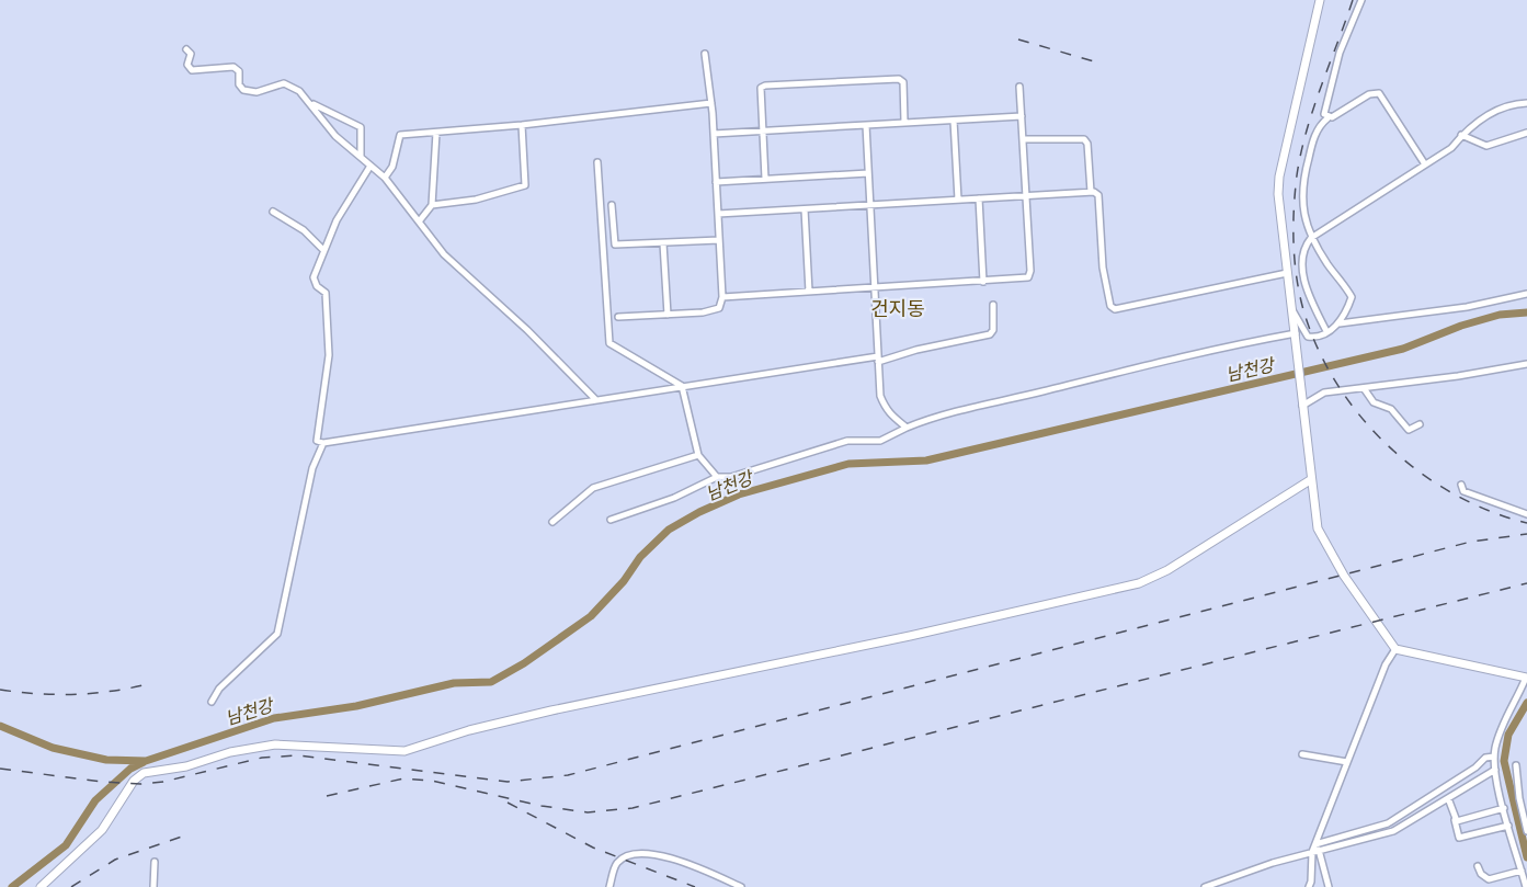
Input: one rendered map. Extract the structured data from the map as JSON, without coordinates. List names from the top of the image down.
{
  "districts": ["건지동"],
  "water": ["남천강"]
}
